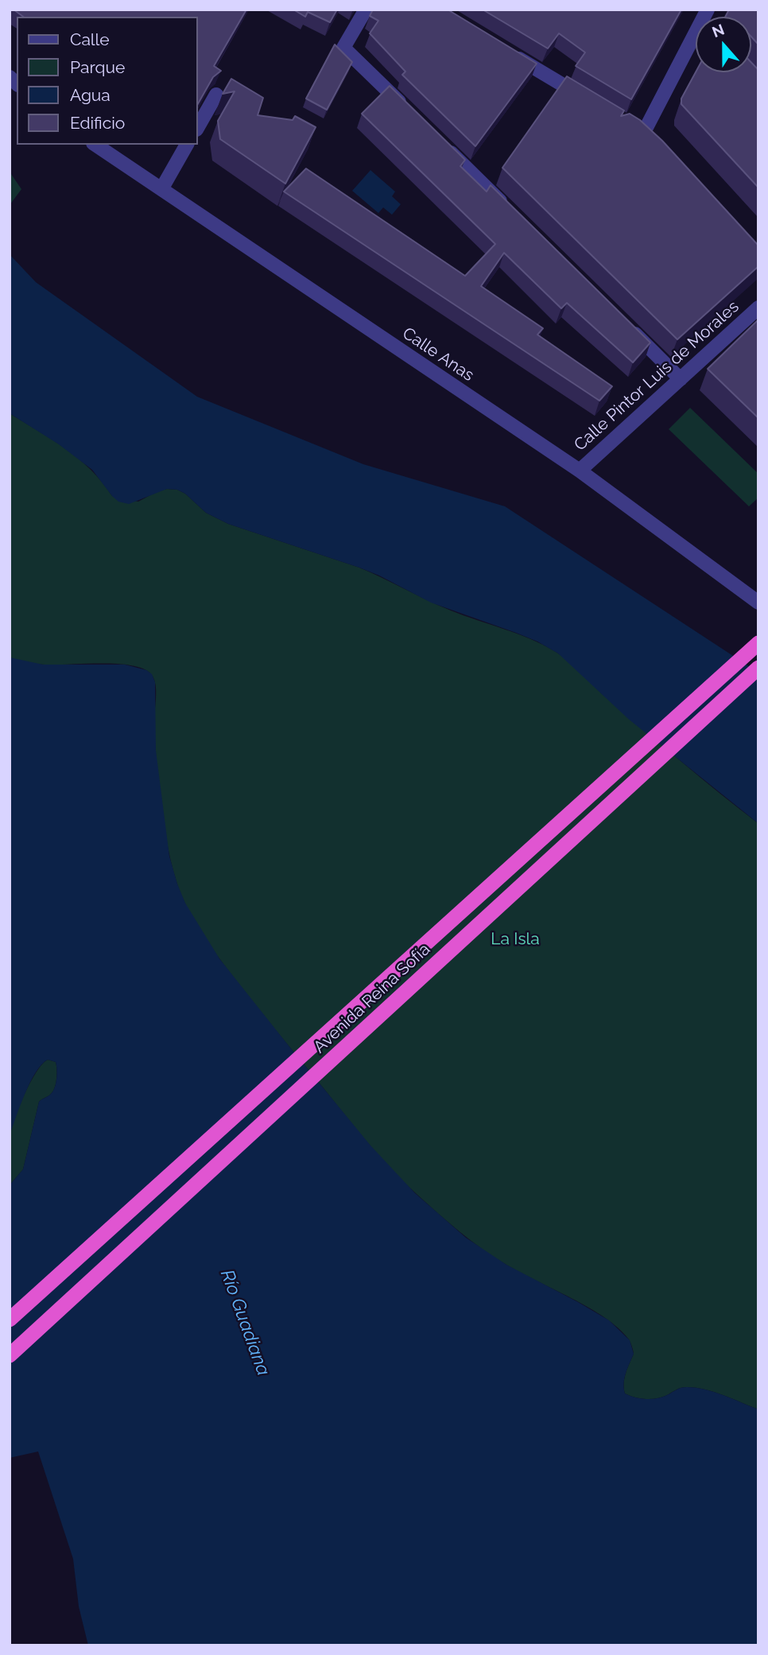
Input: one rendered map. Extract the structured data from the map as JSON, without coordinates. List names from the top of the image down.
{
  "streets": {
    "highway": ["Avenida Reina Sofía"],
    "street": ["Calle Anas", "Calle Pintor Luis de Morales"]
  },
  "crossings": [
    ["Calle Anas", "Calle Pintor Luis de Morales"]
  ],
  "water": ["Río Guadiana"],
  "parks": ["La Isla"],
  "legend": [
    "Calle",
    "Parque",
    "Agua",
    "Edificio"
  ],
  "north": "top"
}
